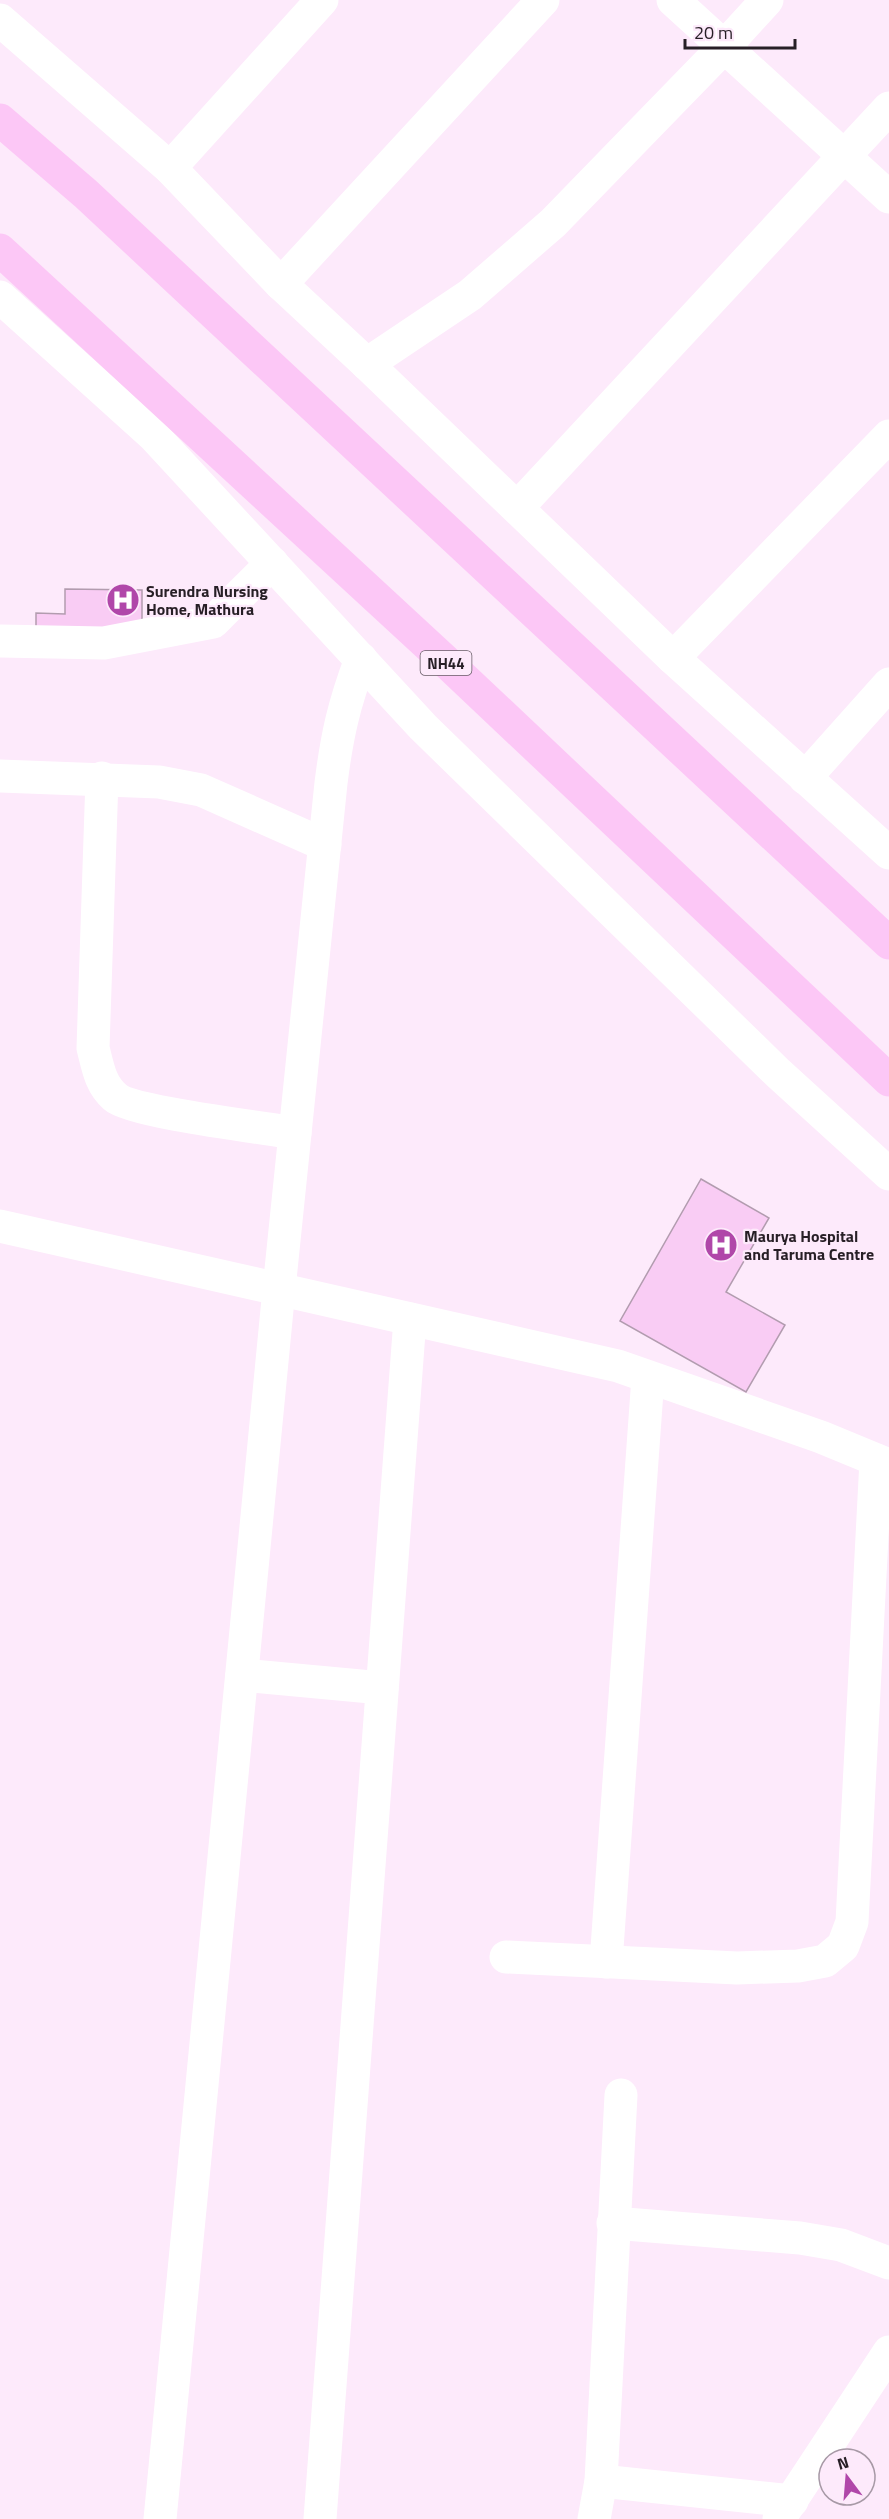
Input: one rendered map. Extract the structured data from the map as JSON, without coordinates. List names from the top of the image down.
{
  "streets": {
    "highway": ["NH44"]
  },
  "places": {
    "hospital": ["Surendra Nursing Home, Mathura", "Maurya Hospital and Taruma Centre"]
  },
  "scale_bar": "20 m",
  "north": "top"
}
